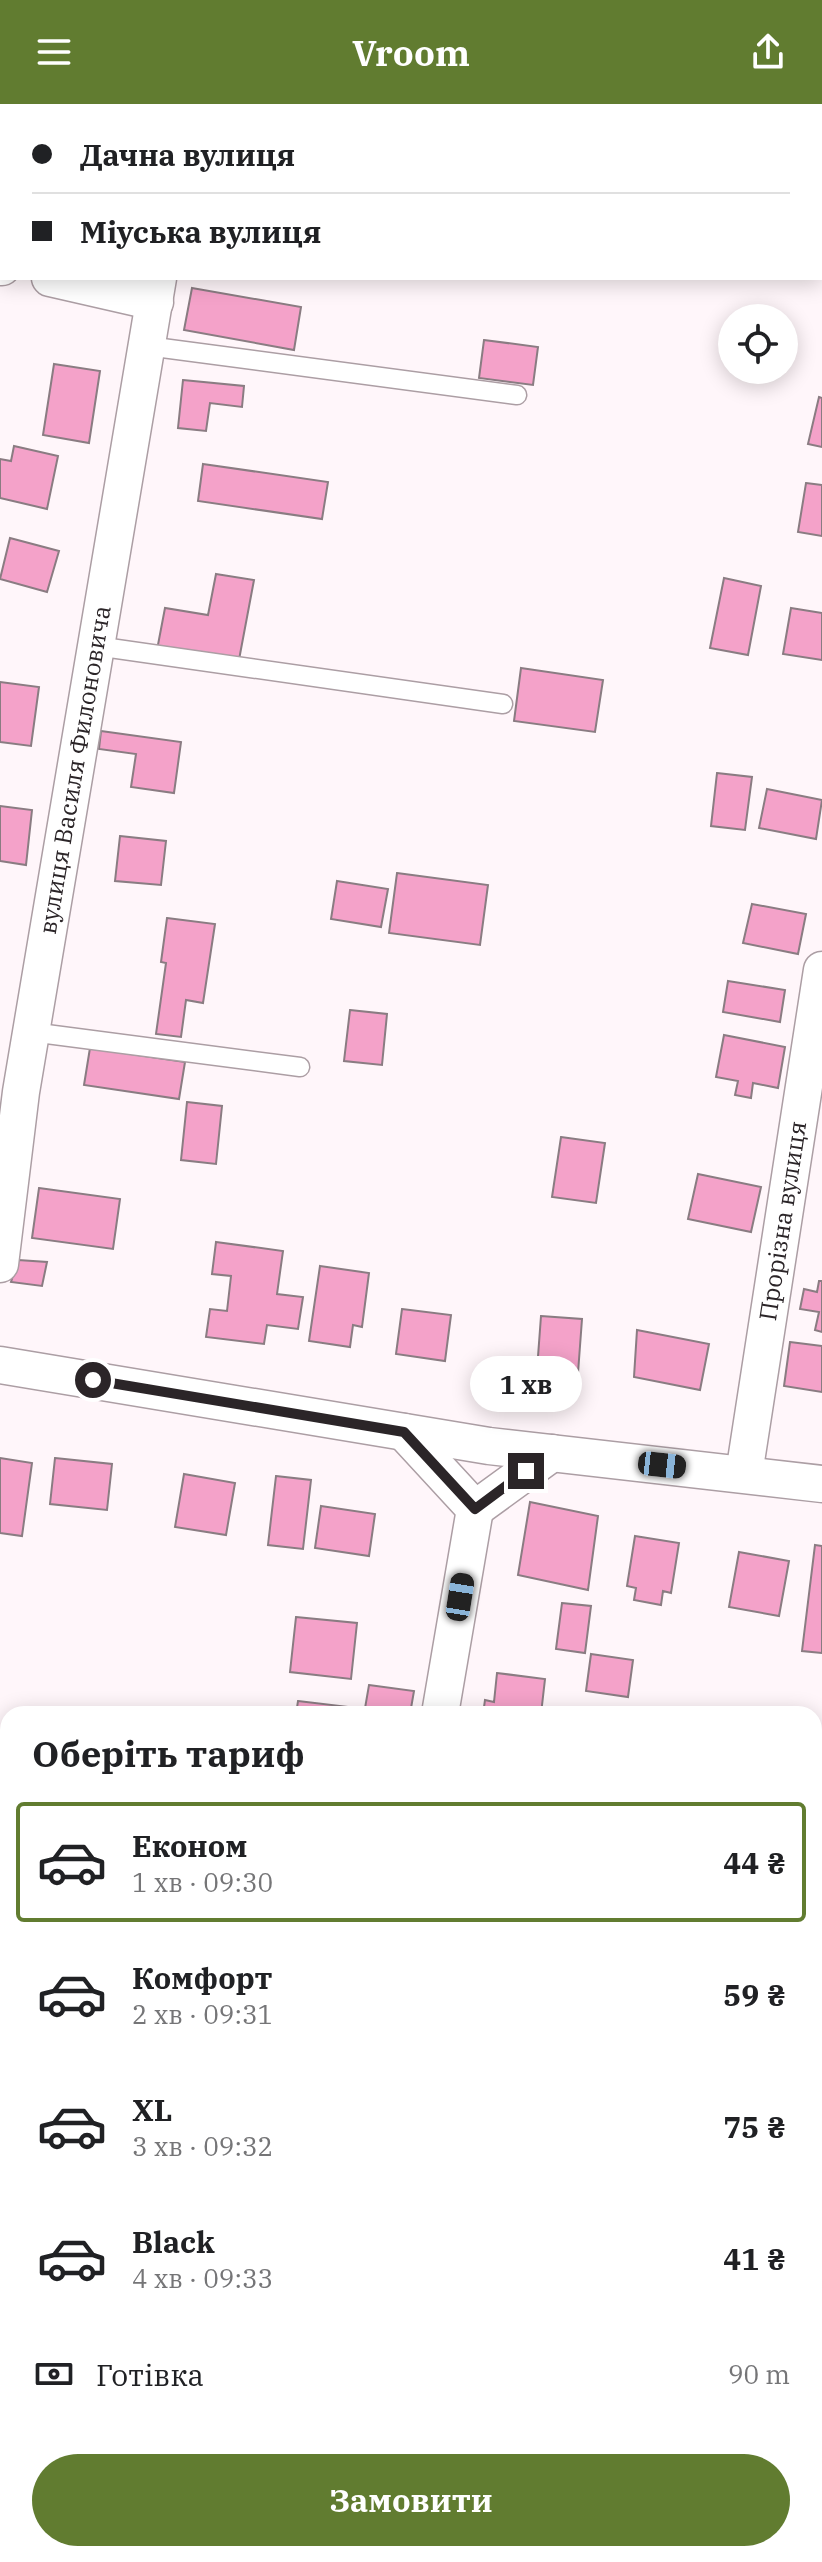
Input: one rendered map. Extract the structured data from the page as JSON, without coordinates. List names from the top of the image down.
{
  "streets": {
    "street": ["вулиця Василя Филоновича", "Прорізна вулиця"]
  },
  "page": {
    "header": "Vroom",
    "banner": ["Дачна вулиця", "Міуська вулиця"],
    "bubble": "1 хв",
    "heading": "Оберіть тариф",
    "list": [
      {
        "name": "Економ",
        "note": "1 хв · 09:30",
        "value": "44 ₴"
      },
      {
        "name": "Комфорт",
        "note": "2 хв · 09:31",
        "value": "59 ₴"
      },
      {
        "name": "XL",
        "note": "3 хв · 09:32",
        "value": "75 ₴"
      },
      {
        "name": "Black",
        "note": "4 хв · 09:33",
        "value": "41 ₴"
      }
    ],
    "pay": ["Готівка", "90 m"],
    "buttons": "Замовити"
  }
}
